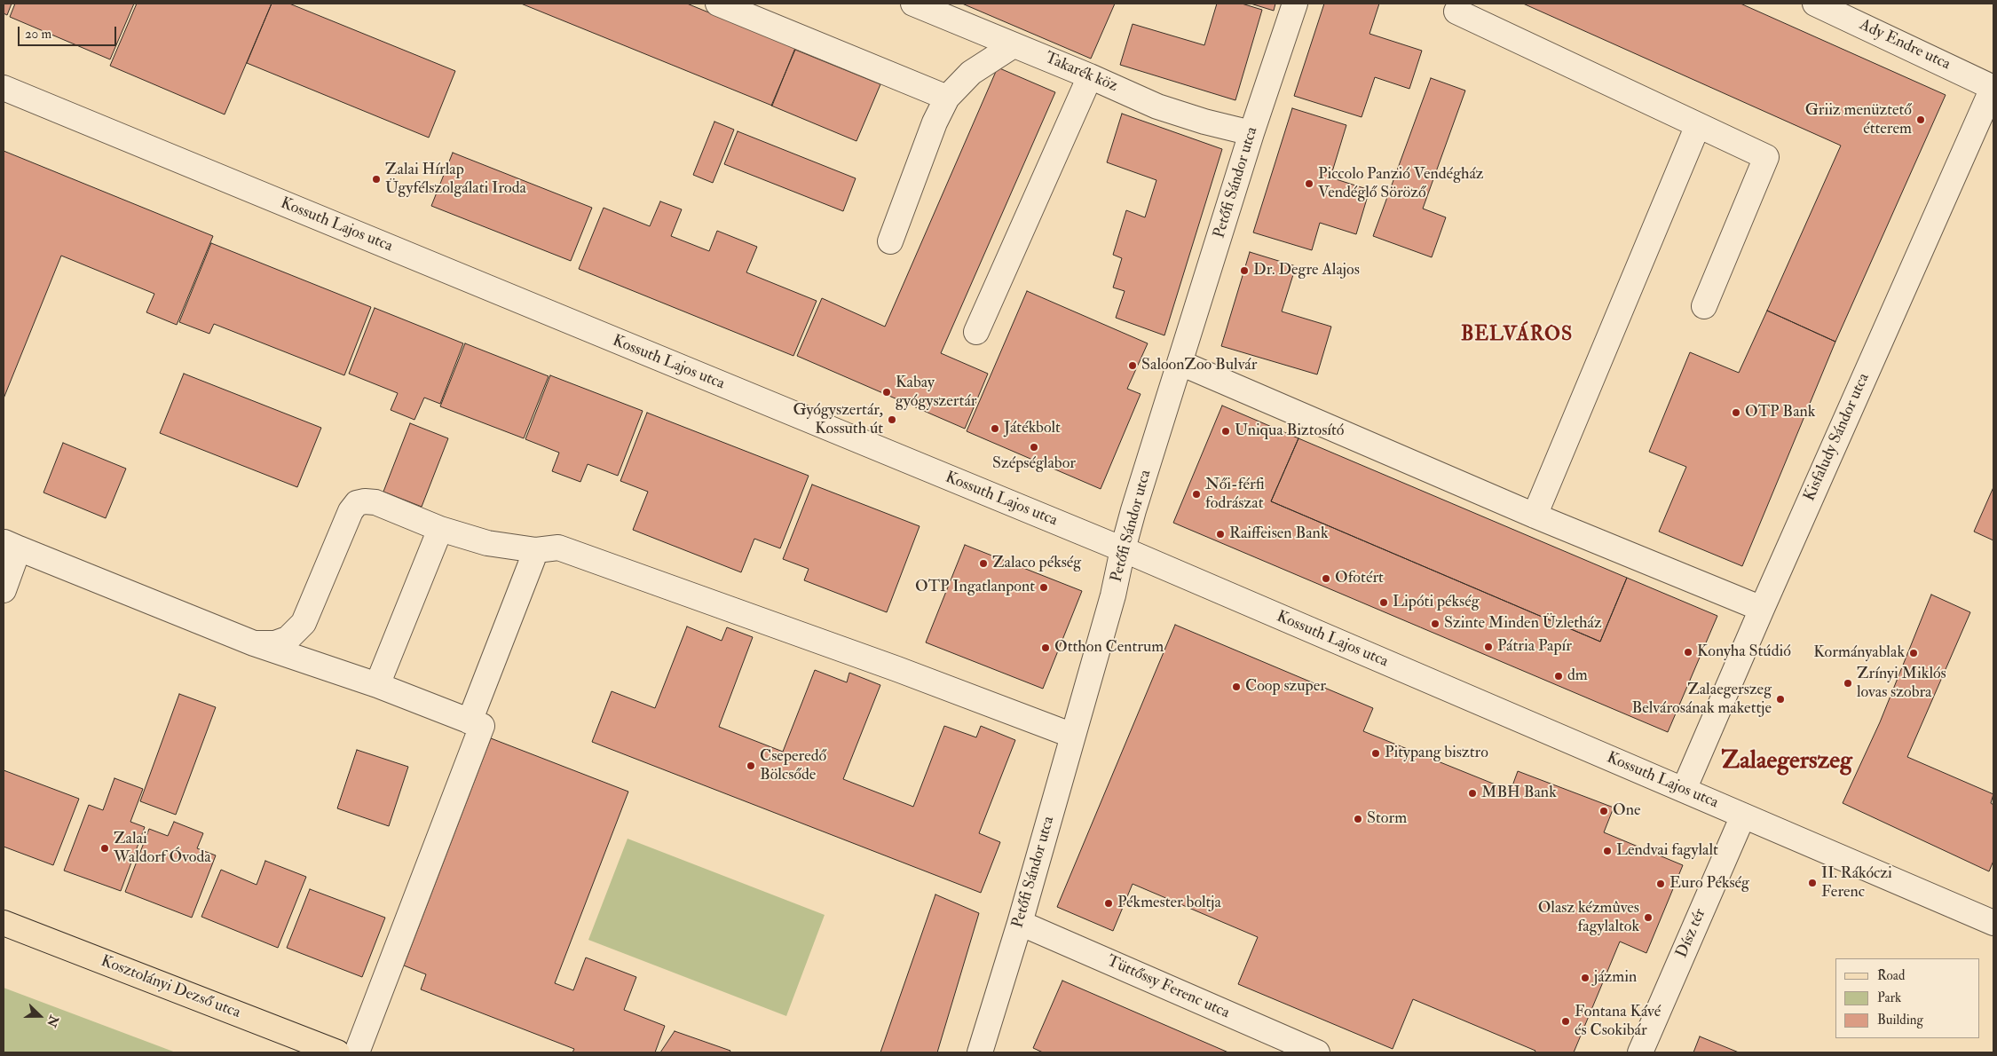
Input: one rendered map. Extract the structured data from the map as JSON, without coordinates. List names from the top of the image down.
{
  "streets": {
    "main road": ["Kosztolányi Dezső utca"],
    "street": [
      "Ady Endre utca",
      "Takarék köz",
      "Petőfi Sándor utca",
      "Kossuth Lajos utca",
      "Kisfaludy Sándor utca",
      "Dísz tér",
      "Tüttőssy Ferenc utca"
    ]
  },
  "crossings": [
    ["Ady Endre utca", "Kisfaludy Sándor utca"],
    ["Takarék köz", "Petőfi Sándor utca"],
    ["Petőfi Sándor utca", "Kossuth Lajos utca"],
    ["Petőfi Sándor utca", "Tüttőssy Ferenc utca"],
    ["Kossuth Lajos utca", "Kisfaludy Sándor utca"],
    ["Kossuth Lajos utca", "Dísz tér"]
  ],
  "districts": ["BELVÁROS", "Zalaegerszeg"],
  "places": [
    "Griiz menüztető étterem",
    "Zalai Hírlap Ügyfélszolgálati Iroda",
    "Piccolo Panzió Vendégház Vendéglő Söröző",
    "Dr. Degre Alajos",
    "SaloonZoo Bulvár",
    "Kabay gyógyszertár",
    "OTP Bank",
    "Gyógyszertár, Kossuth út",
    "Játékbolt",
    "Uniqua Biztosító",
    "Szépséglabor",
    "Női-férfi fodrászat",
    "Raiffeisen Bank",
    "Zalaco pékség",
    "Ofotért",
    "OTP Ingatlanpont",
    "Lipóti pékség",
    "Szinte Minden Üzletház",
    "Pátria Papír",
    "Otthon Centrum",
    "Konyha Stúdió",
    "Kormányablak",
    "dm",
    "Zrínyi Miklós lovas szobra",
    "Coop szuper",
    "Zalaegerszeg Belvárosának makettje",
    "Pitypang bisztro",
    "Cseperedő Bölcsőde",
    "MBH Bank",
    "One",
    "Storm",
    "Zalai Waldorf Óvoda",
    "Lendvai fagylalt",
    "II. Rákóczi Ferenc",
    "Euro Pékség",
    "Pékmester boltja",
    "Olasz kézmûves fagylaltok",
    "jázmin",
    "Fontana Kávé és Csokibár"
  ],
  "legend": ["Road", "Park", "Building"],
  "scale_bar": "20 m",
  "north": "right"
}
